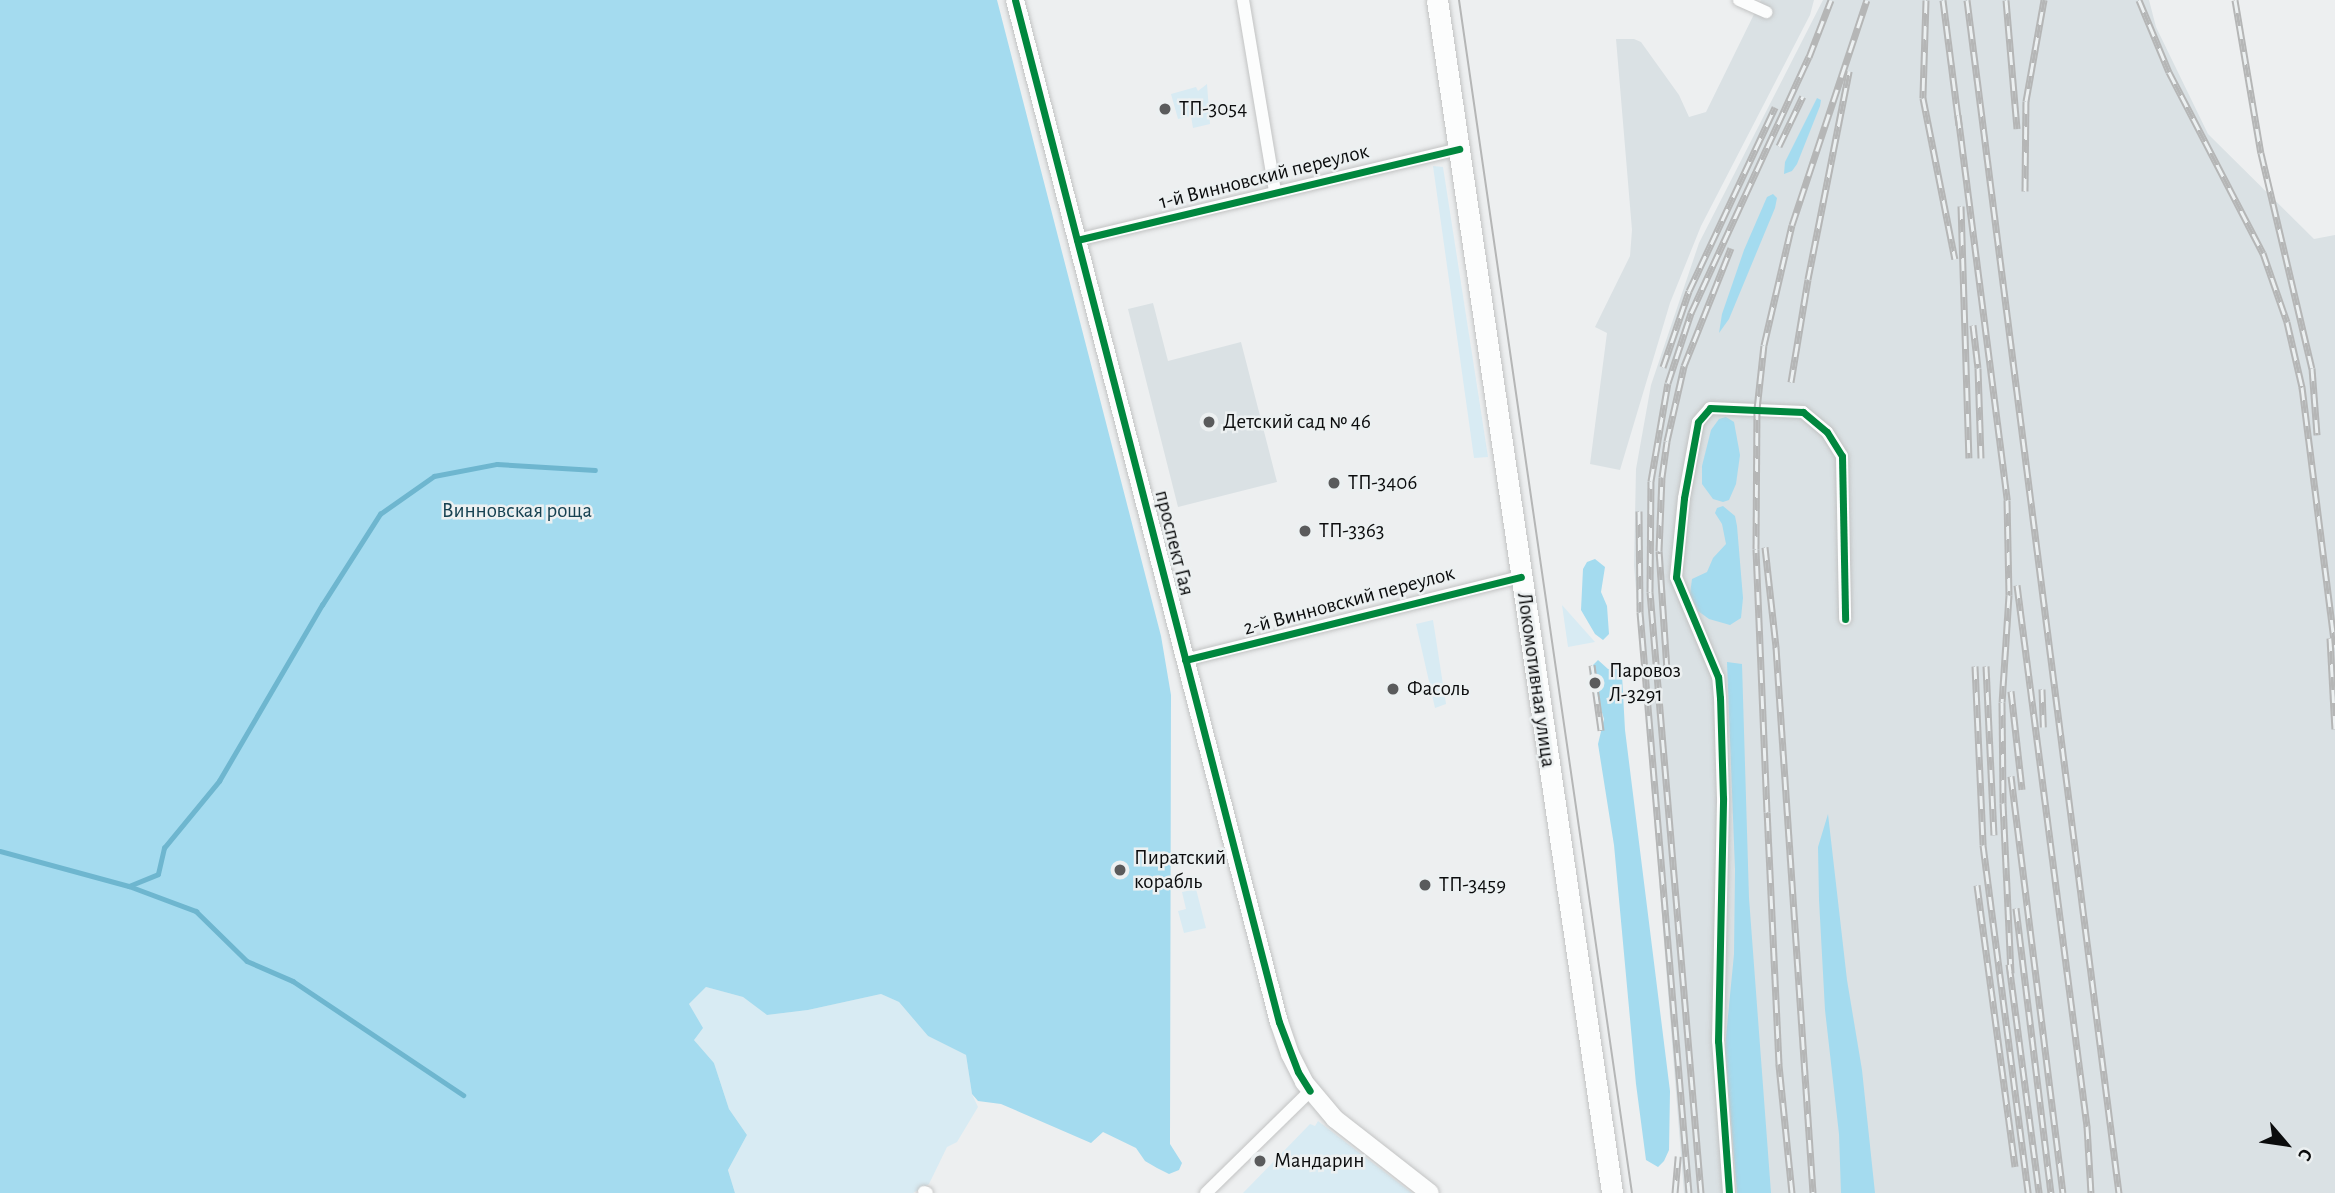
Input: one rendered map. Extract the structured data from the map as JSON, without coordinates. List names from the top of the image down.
{
  "streets": {
    "main road": ["проспект Гая", "Локомотивная улица"],
    "street": ["1-й Винновский переулок", "2-й Винновский переулок"]
  },
  "crossings": [
    ["1-й Винновский переулок", "проспект Гая"],
    ["1-й Винновский переулок", "Локомотивная улица"],
    ["проспект Гая", "2-й Винновский переулок"],
    ["2-й Винновский переулок", "Локомотивная улица"]
  ],
  "parks": ["Винновская роща"],
  "places": [
    "ТП-3054",
    "Детский сад № 46",
    "ТП-3406",
    "ТП-3363",
    "Паровоз Л-3291",
    "Фасоль",
    "Пиратский корабль",
    "ТП-3459",
    "Мандарин"
  ],
  "north": "bottom right"
}
